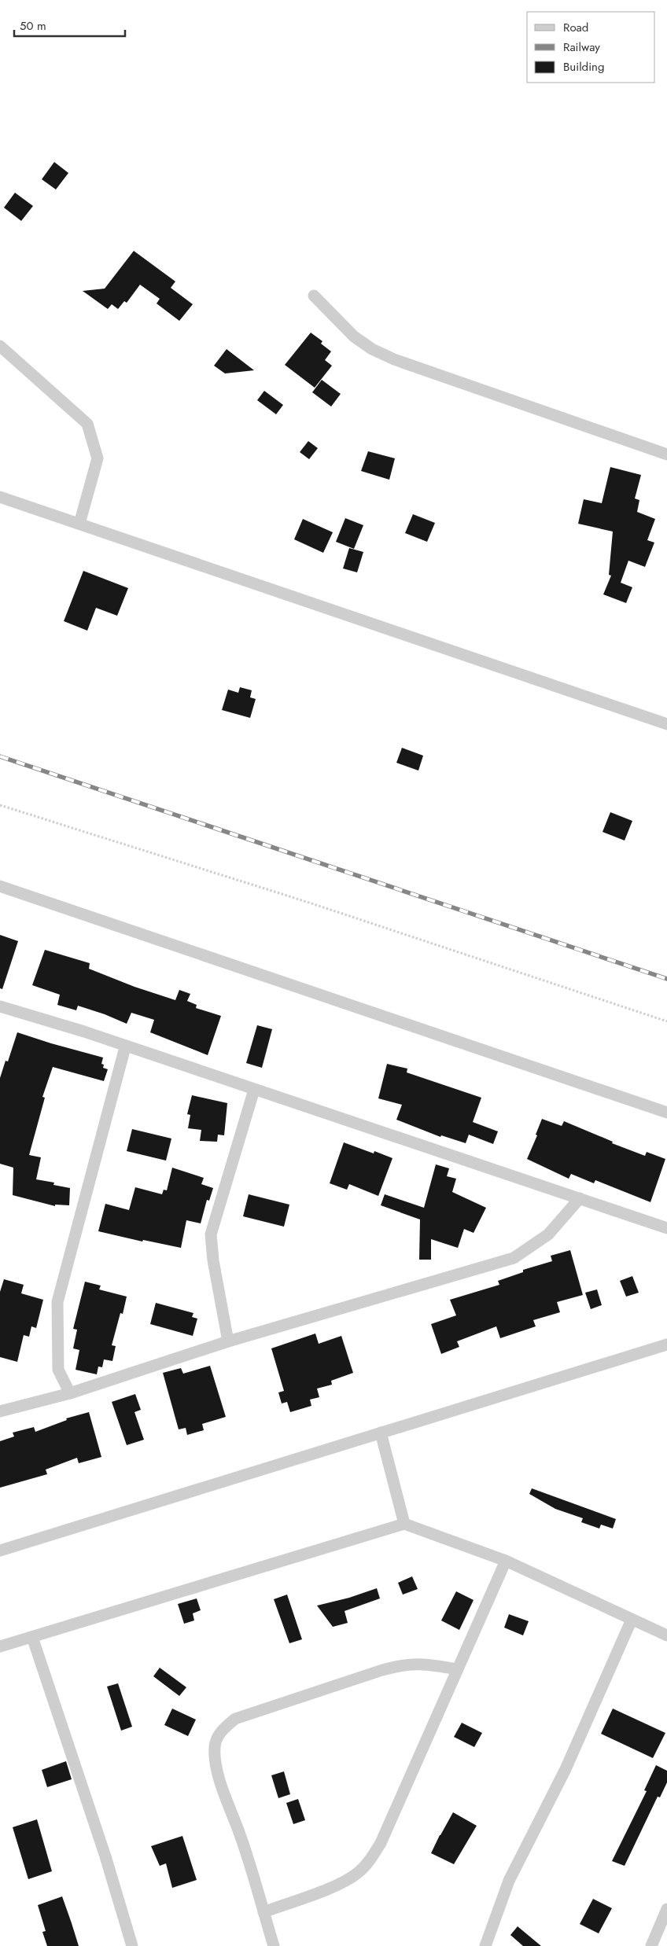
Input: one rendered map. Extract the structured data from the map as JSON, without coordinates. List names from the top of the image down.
{
  "legend": ["Road", "Railway", "Building"],
  "scale_bar": "50 m"
}
